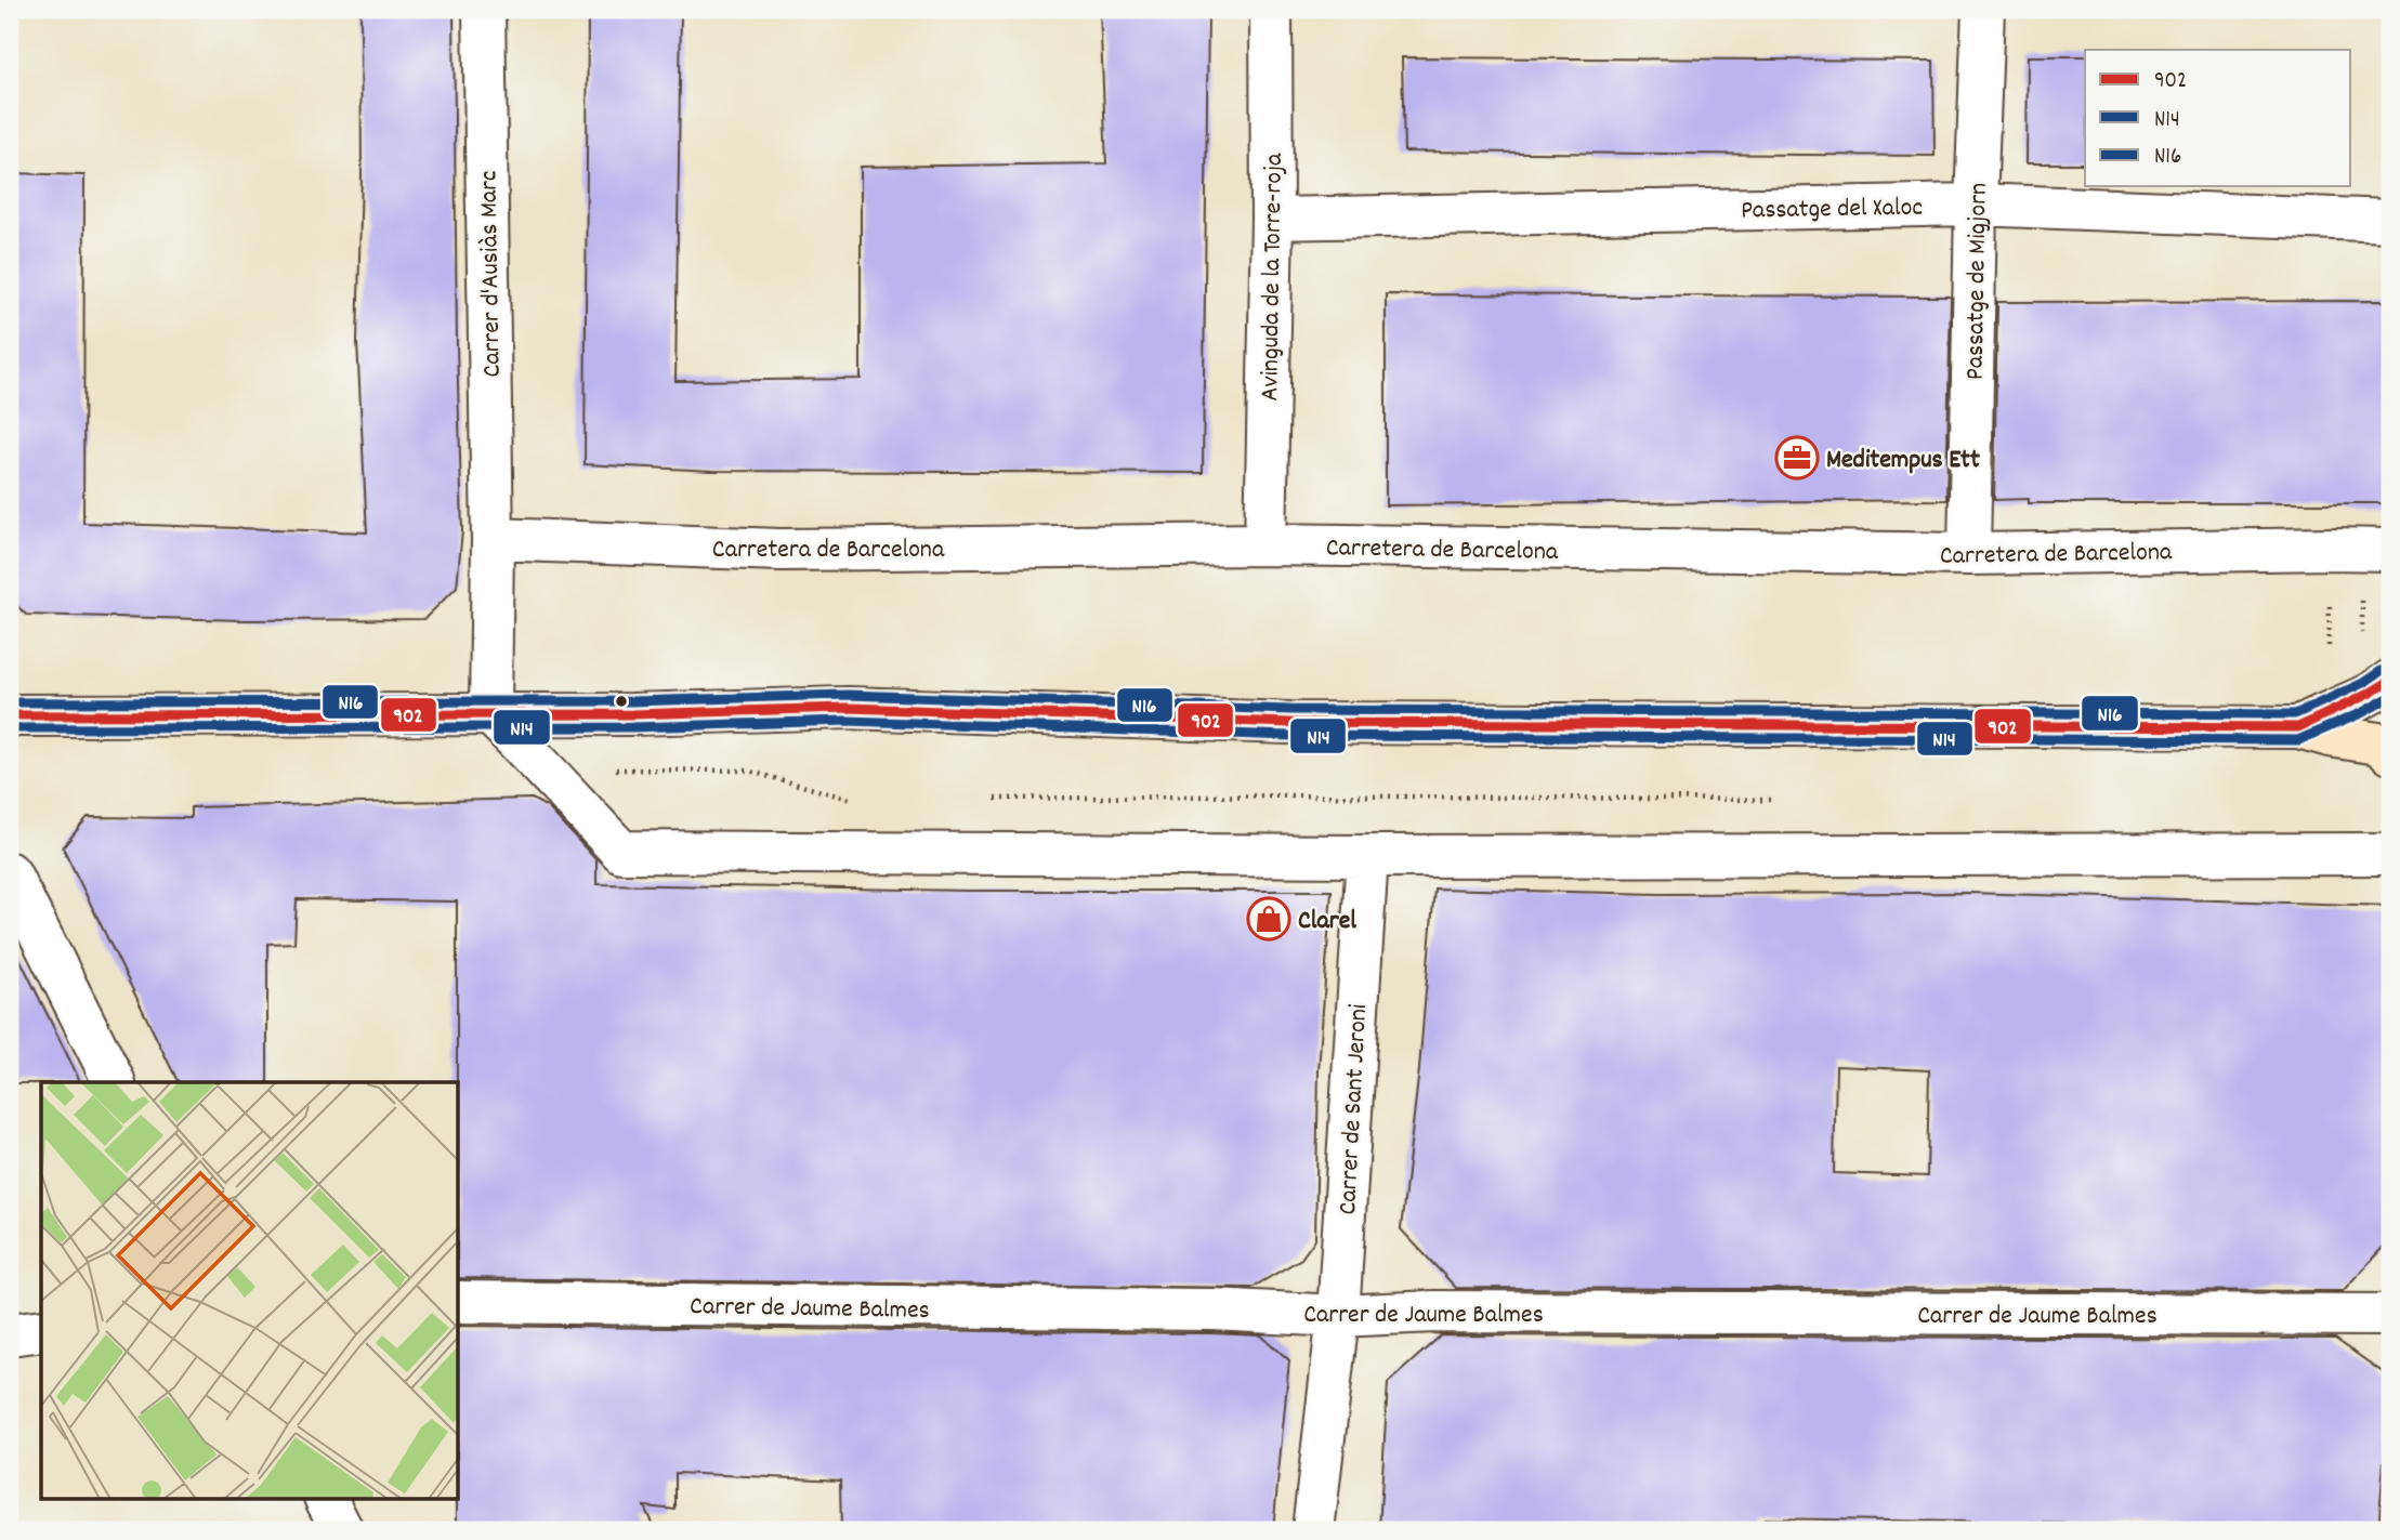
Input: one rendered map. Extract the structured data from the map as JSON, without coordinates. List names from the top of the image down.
{
  "streets": {
    "street": [
      "Passatge del Xaloc",
      "Carrer d'Ausiàs Marc",
      "Avinguda de la Torre-roja",
      "Passatge de Migjorn",
      "Carretera de Barcelona",
      "Carrer de Sant Jeroni",
      "Carrer de Jaume Balmes"
    ]
  },
  "crossings": [
    ["Passatge del Xaloc", "Avinguda de la Torre-roja"],
    ["Passatge del Xaloc", "Passatge de Migjorn"],
    ["Carrer d'Ausiàs Marc", "Carretera de Barcelona"],
    ["Avinguda de la Torre-roja", "Carretera de Barcelona"],
    ["Passatge de Migjorn", "Carretera de Barcelona"],
    ["Carrer de Sant Jeroni", "Carrer de Jaume Balmes"]
  ],
  "places": {
    "office": ["Meditempus Ett"],
    "shop": ["Clarel"]
  },
  "lines": ["transit line N16", "transit line 902", "transit line N14"],
  "legend": ["902", "N14", "N16"]
}
